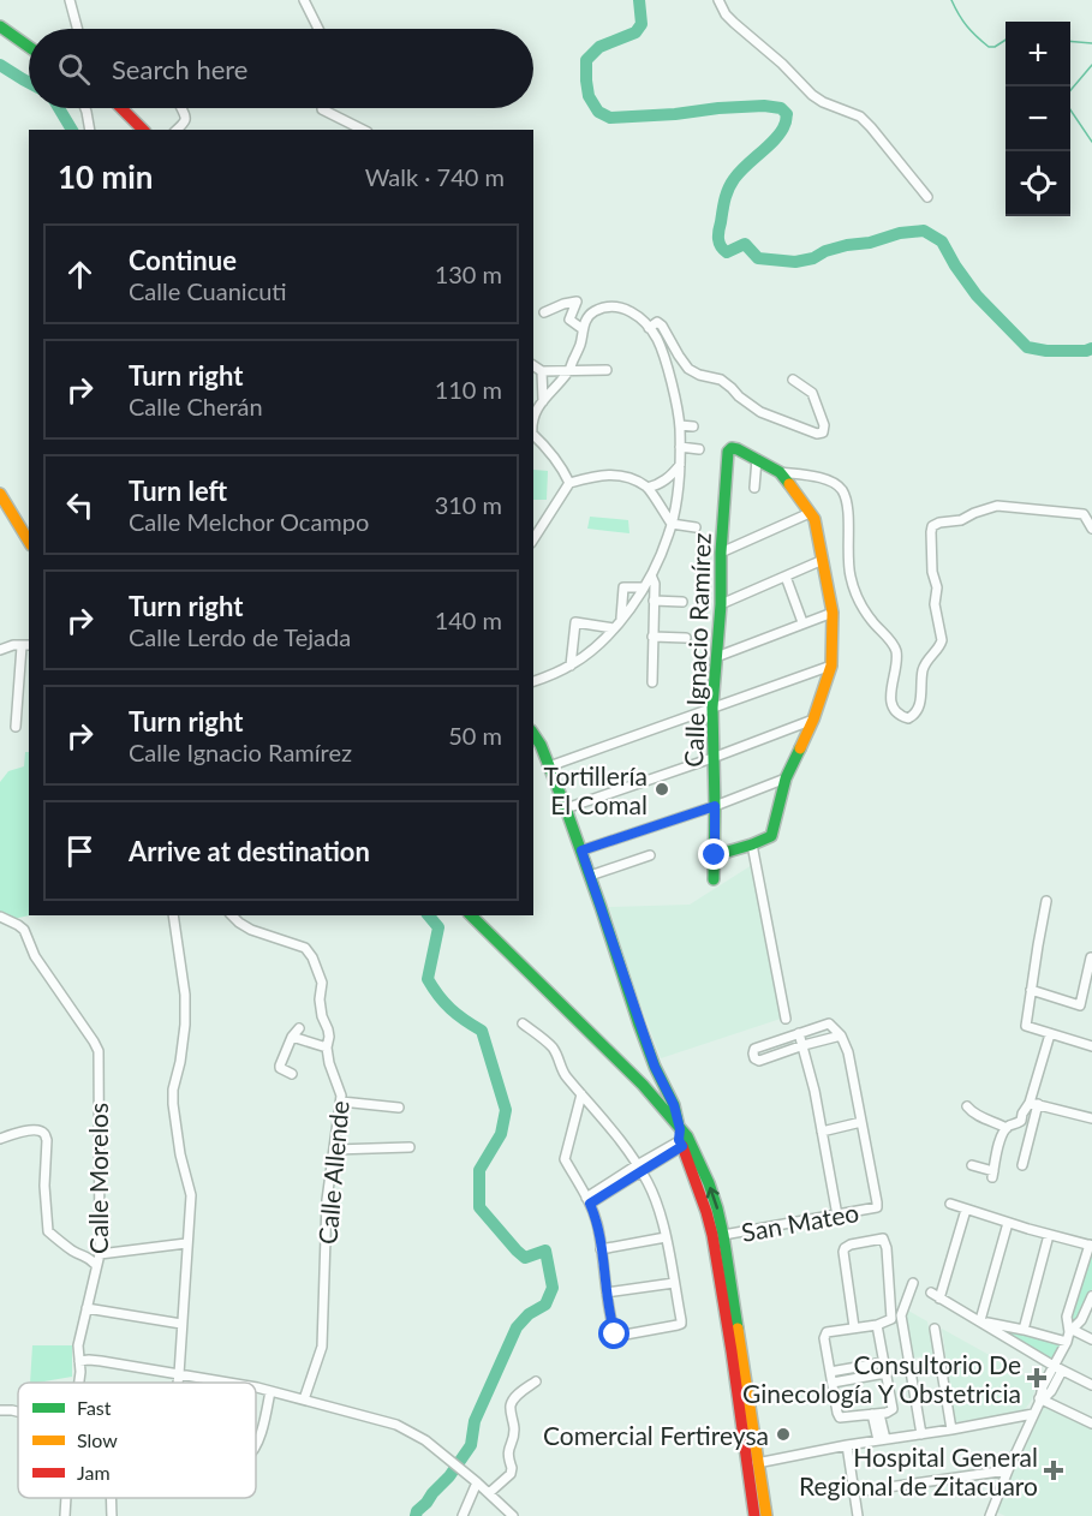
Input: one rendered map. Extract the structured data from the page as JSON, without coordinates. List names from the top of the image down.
{
  "streets": {
    "street": [
      "Calle Ignacio Ramírez",
      "Calle Allende",
      "Calle Morelos",
      "San Mateo"
    ]
  },
  "places": {
    "other": ["Tortillería El Comal", "Comercial Fertireysa"],
    "health": ["Consultorio De Ginecología Y Obstetricia", "Hospital General Regional de Zitacuaro"]
  },
  "legend": ["Fast", "Slow", "Jam"],
  "page": {
    "map_buttons": ["+", "−"],
    "search": "Search here",
    "heading": ["10 min", "Walk · 740 m"],
    "list": [
      ["Continue", "Calle Cuanicuti", "130 m"],
      ["Turn right", "Calle Cherán", "110 m"],
      ["Turn left", "Calle Melchor Ocampo", "310 m"],
      ["Turn right", "Calle Lerdo de Tejada", "140 m"],
      ["Turn right", "Calle Ignacio Ramírez", "50 m"],
      "Arrive at destination"
    ]
  }
}
